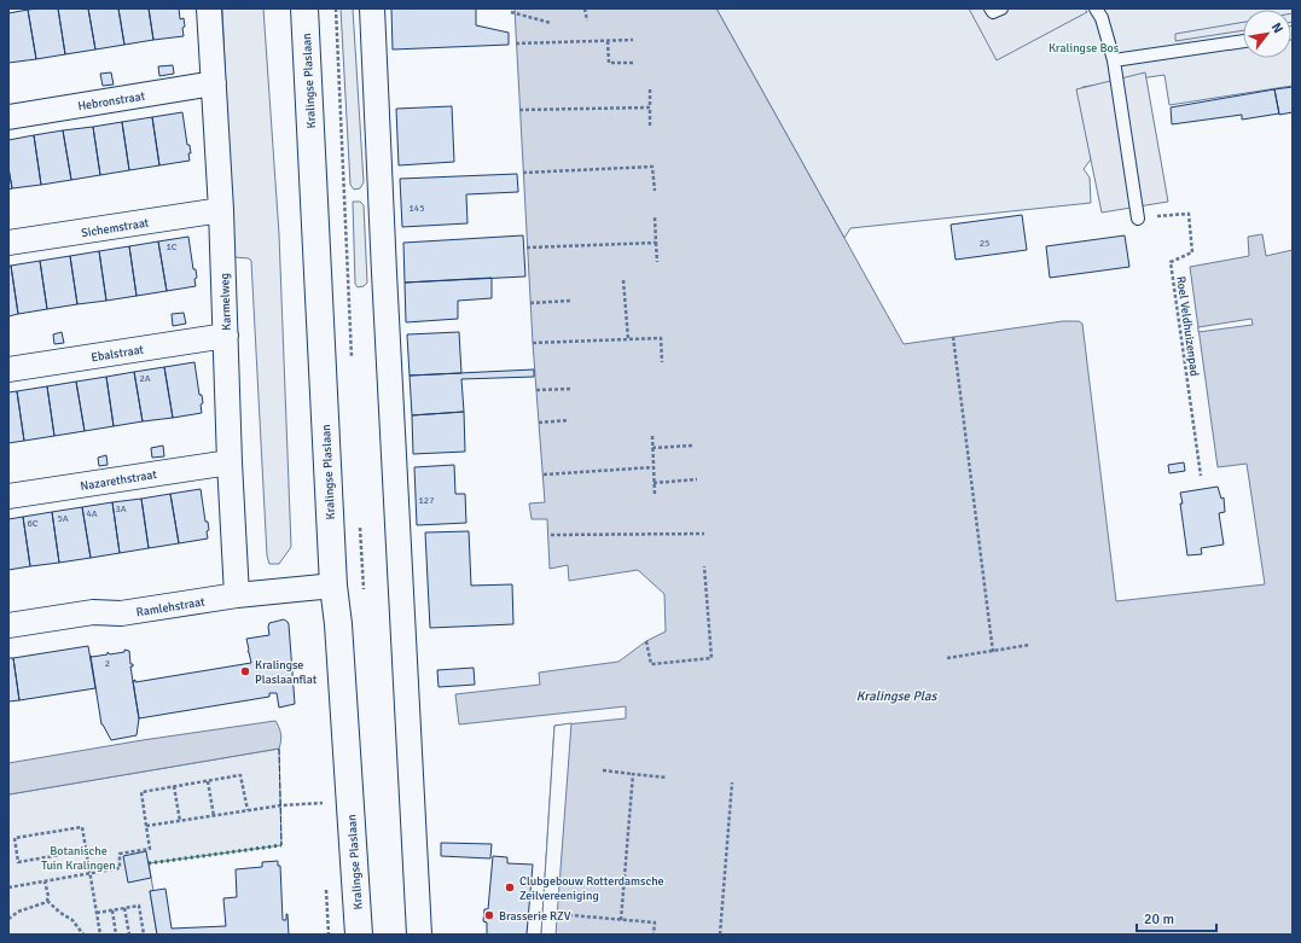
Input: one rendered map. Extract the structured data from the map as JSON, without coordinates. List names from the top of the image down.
{
  "streets": {
    "main road": ["Kralingse Plaslaan"],
    "street": [
      "Hebronstraat",
      "Sichemstraat",
      "Karmelweg",
      "Ebalstraat",
      "Nazarethstraat",
      "Ramlehstraat"
    ],
    "path": ["Roel Veldhuizenpad"]
  },
  "crossings": [
    ["Kralingse Plaslaan", "Ramlehstraat"],
    ["Hebronstraat", "Karmelweg"],
    ["Sichemstraat", "Karmelweg"],
    ["Karmelweg", "Ebalstraat"],
    ["Karmelweg", "Nazarethstraat"],
    ["Karmelweg", "Ramlehstraat"]
  ],
  "water": ["Kralingse Plas"],
  "parks": ["Kralingse Bos", "Botanische Tuin Kralingen"],
  "places": ["Kralingse Plaslaanflat", "Clubgebouw Rotterdamsche Zeilvereeniging", "Brasserie RZV"],
  "house_numbers": [
    "145",
    "25",
    "1C",
    "2A",
    "127",
    "3A",
    "4A",
    "5A",
    "6C",
    "2"
  ],
  "scale_bar": "20 m",
  "north": "top right"
}
